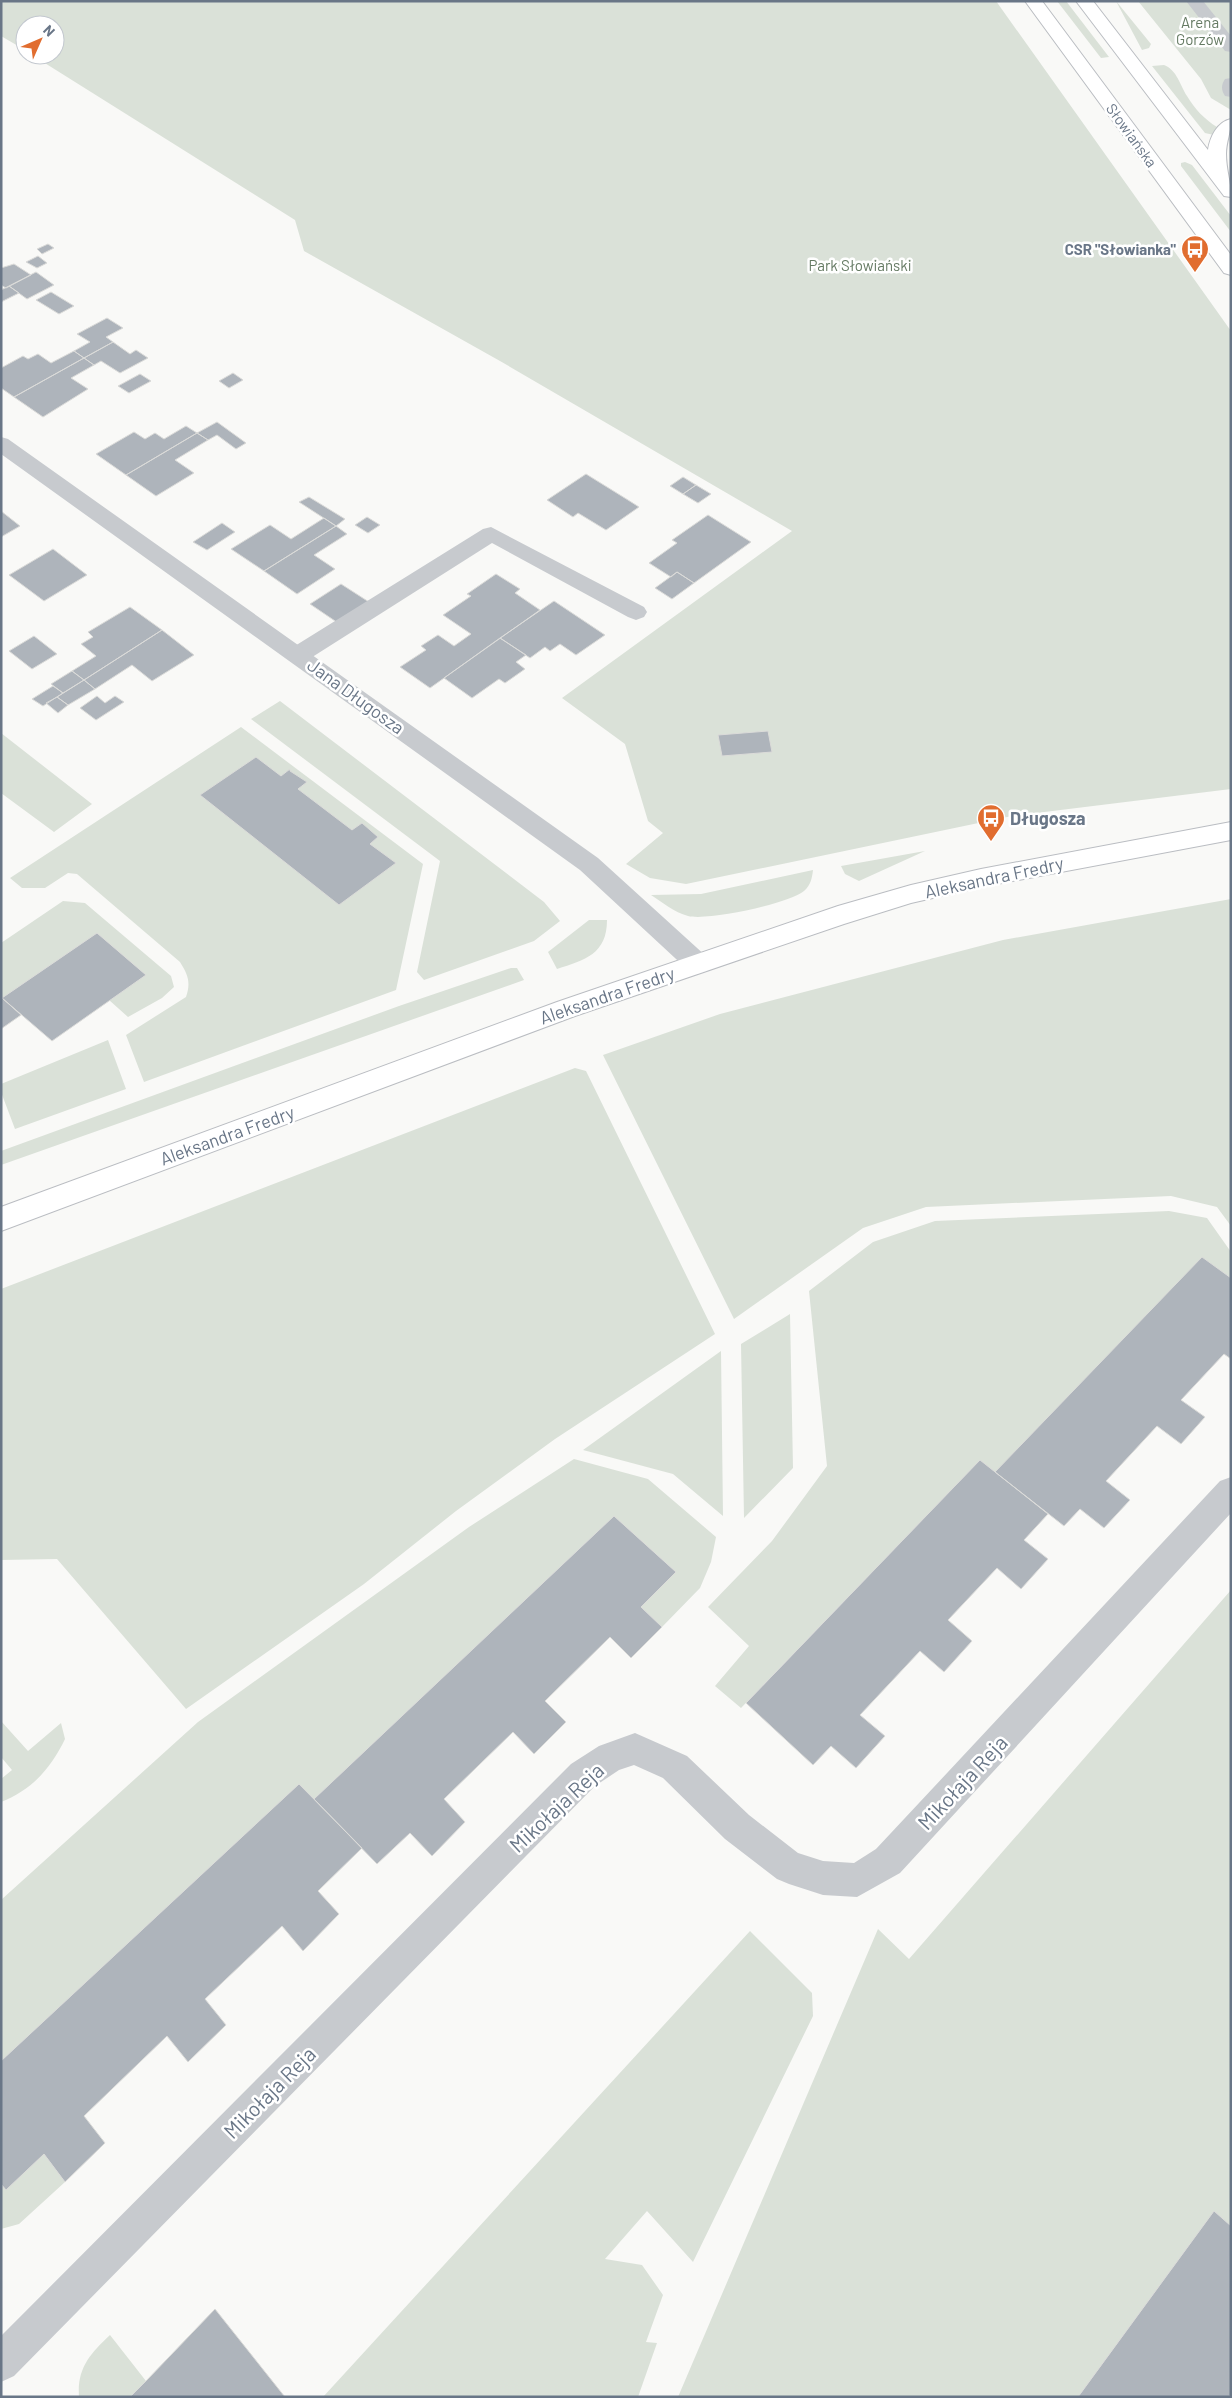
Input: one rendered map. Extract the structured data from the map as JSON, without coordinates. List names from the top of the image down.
{
  "streets": {
    "main road": ["Słowiańska", "Aleksandra Fredry"],
    "street": ["Jana Długosza", "Mikołaja Reja"]
  },
  "crossings": [
    ["Jana Długosza", "Aleksandra Fredry"]
  ],
  "parks": ["Arena Gorzów", "Park Słowiański"],
  "places": {
    "bus stop": ["CSR \"Słowianka\"", "Długosza"]
  },
  "north": "top right"
}
